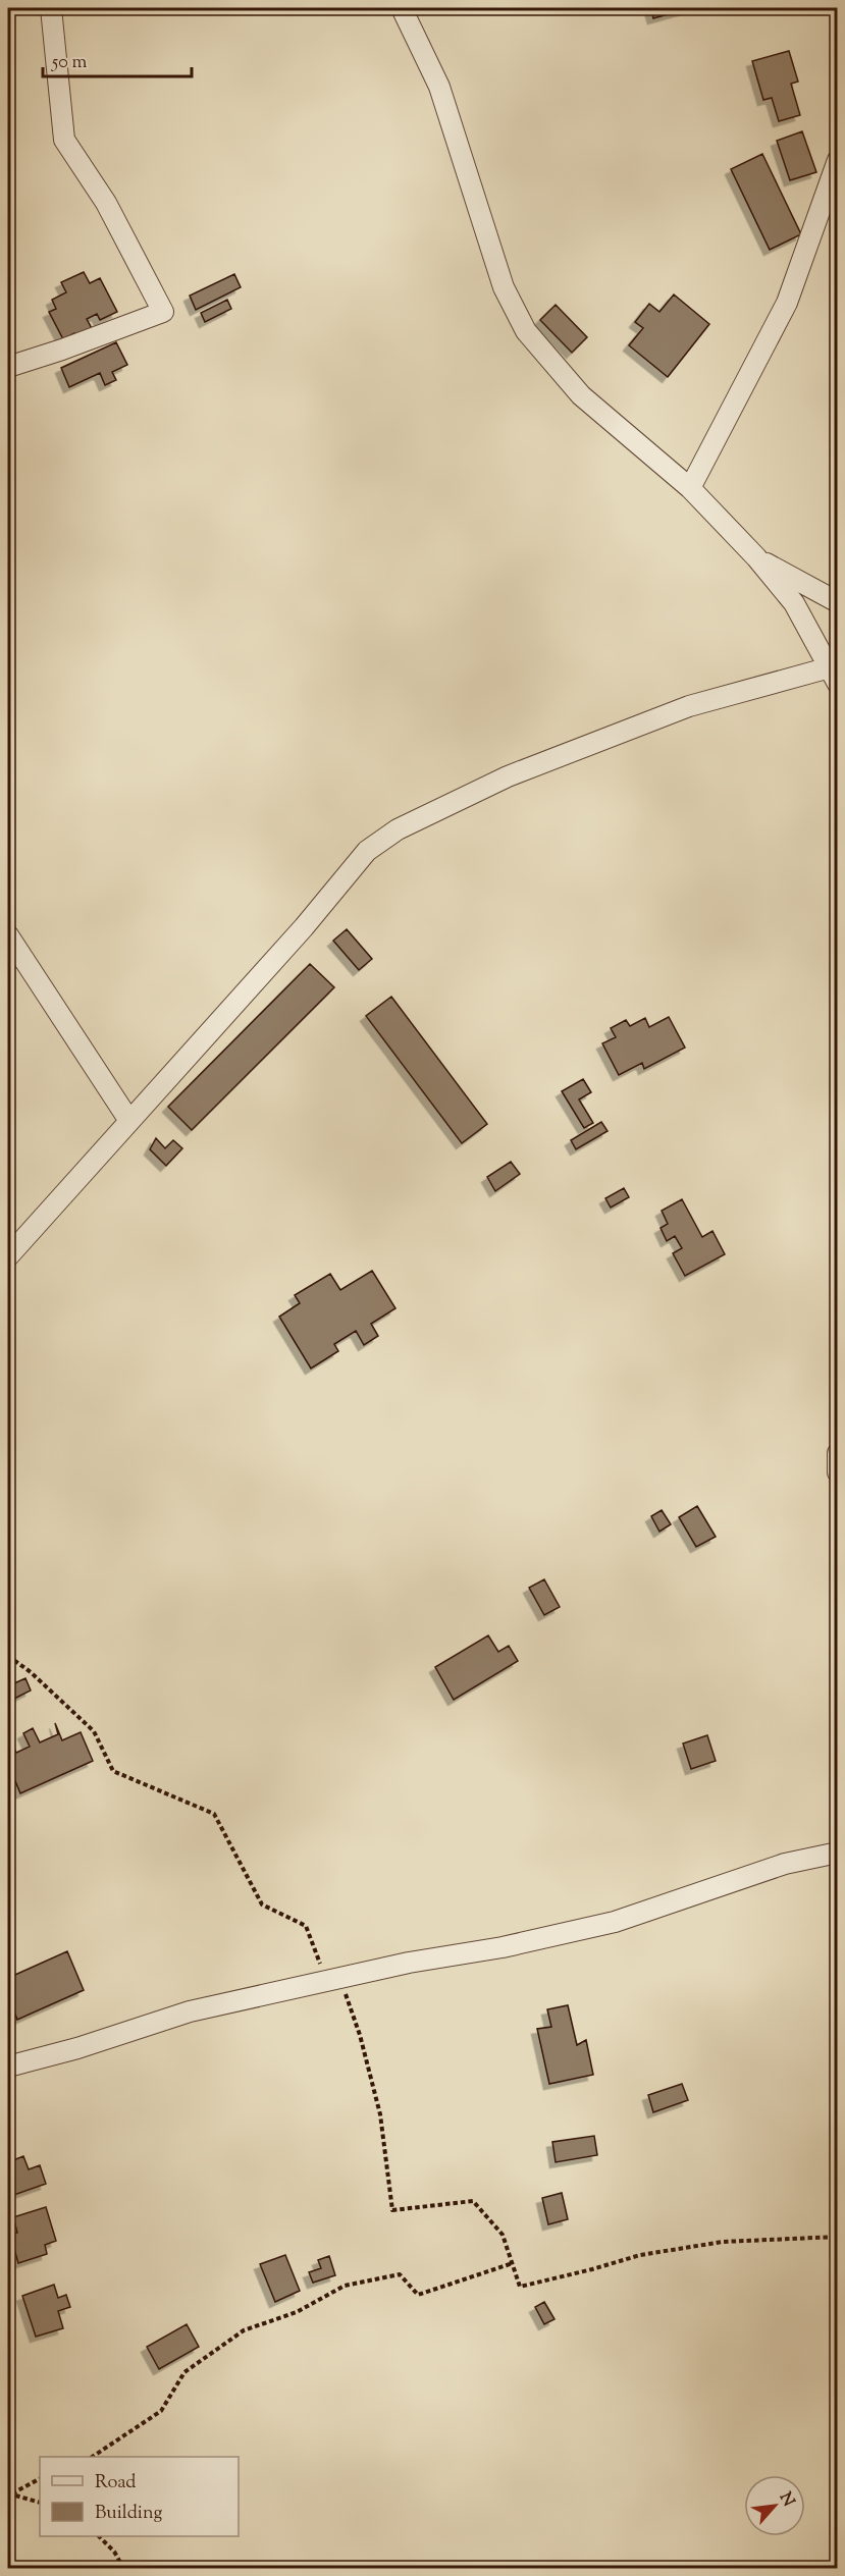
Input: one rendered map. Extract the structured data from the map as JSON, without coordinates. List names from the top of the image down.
{
  "legend": ["Road", "Building"],
  "scale_bar": "50 m",
  "north": "top right"
}
